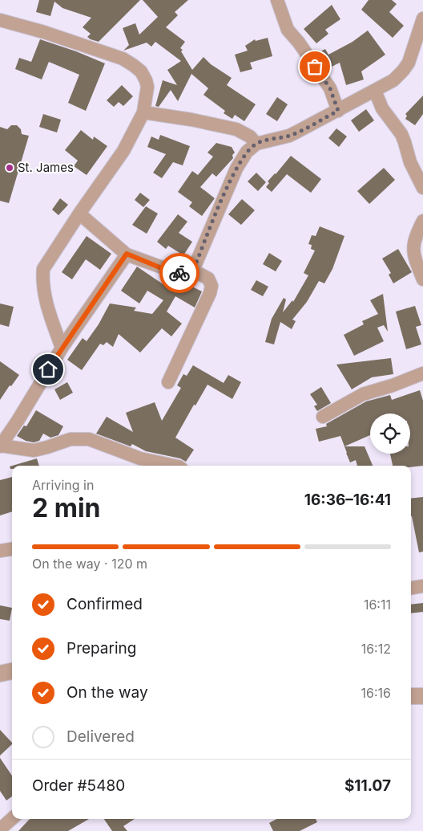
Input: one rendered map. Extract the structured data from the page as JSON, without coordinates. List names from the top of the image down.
{
  "places": ["St. James"],
  "page": {
    "heading": ["2 min", "Arriving in", "16:36–16:41"],
    "panel": ["Order #5480", "$11.07"],
    "bar": "On the way · 120 m",
    "list": [
      ["Confirmed", "16:11"],
      ["Preparing", "16:12"],
      ["On the way", "16:16"],
      "Delivered"
    ]
  }
}
